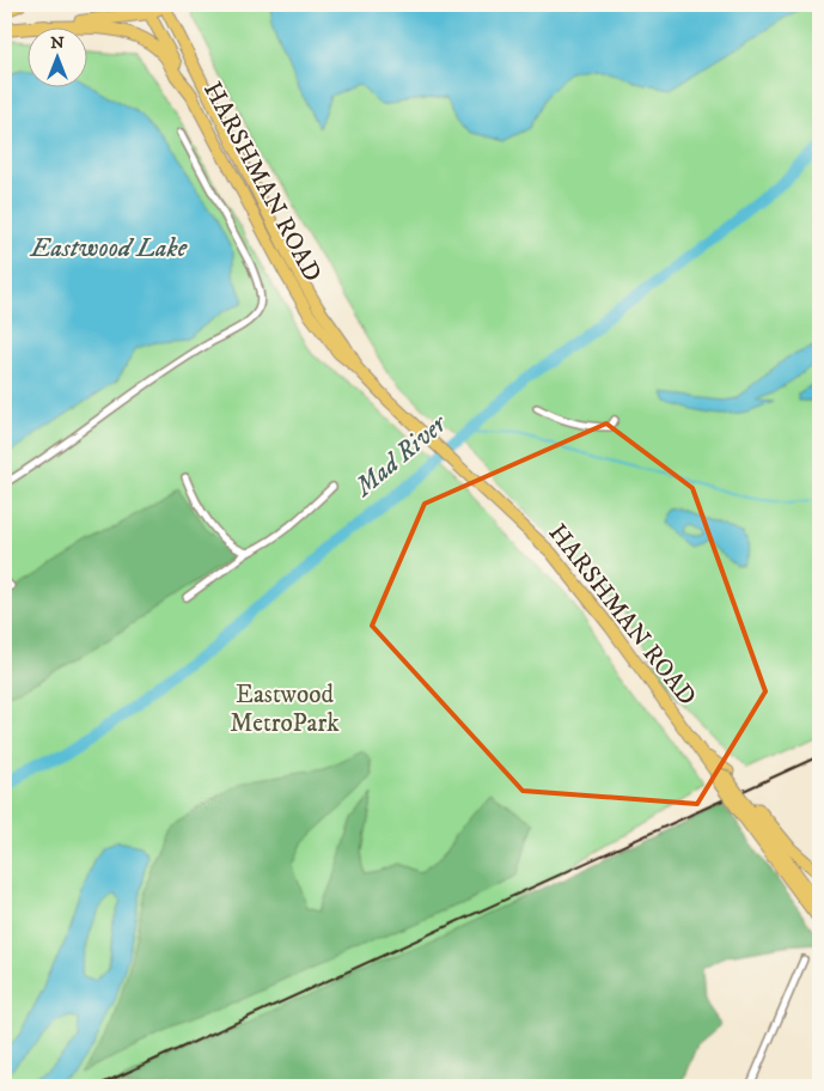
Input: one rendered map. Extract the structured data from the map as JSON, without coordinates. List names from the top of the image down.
{
  "streets": {
    "main road": ["HARSHMAN ROAD"]
  },
  "water": ["Eastwood Lake", "Mad River"],
  "parks": ["Eastwood MetroPark"],
  "north": "top"
}
